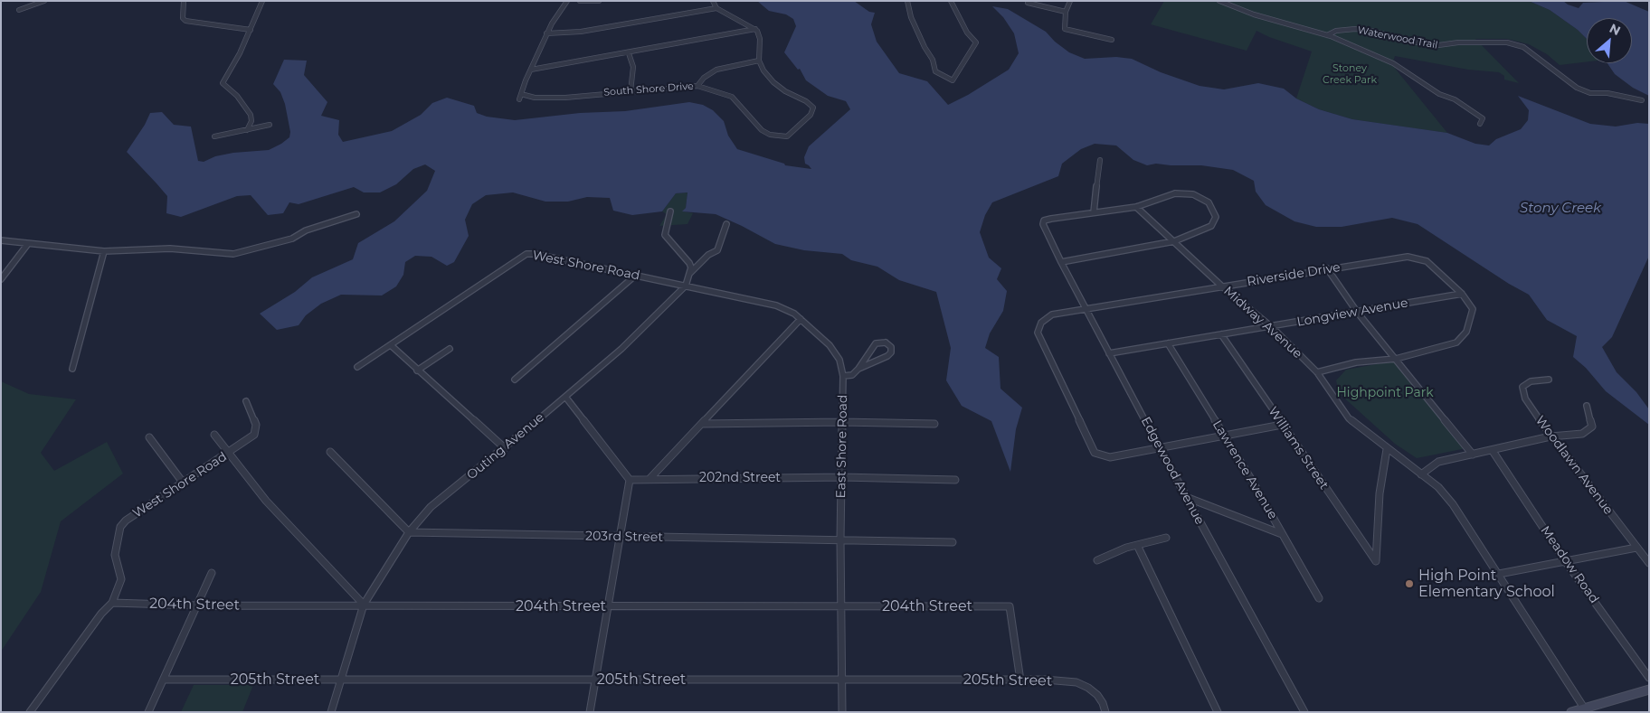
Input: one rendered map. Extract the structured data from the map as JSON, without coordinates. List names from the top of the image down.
{
  "streets": {
    "street": [
      "Waterwood Trail",
      "South Shore Drive",
      "West Shore Road",
      "Riverside Drive",
      "Longview Avenue",
      "Midway Avenue",
      "Outing Avenue",
      "East Shore Road",
      "Williams Street",
      "Woodlawn Avenue",
      "Lawrence Avenue",
      "Edgewood Avenue",
      "202nd Street",
      "203rd Street",
      "Meadow Road",
      "204th Street",
      "205th Street"
    ]
  },
  "crossings": [
    ["West Shore Road", "Outing Avenue"],
    ["West Shore Road", "East Shore Road"],
    ["West Shore Road", "204th Street"],
    ["Riverside Drive", "Longview Avenue"],
    ["Riverside Drive", "Midway Avenue"],
    ["Riverside Drive", "Edgewood Avenue"],
    ["Longview Avenue", "Midway Avenue"],
    ["Longview Avenue", "Williams Street"],
    ["Longview Avenue", "Lawrence Avenue"],
    ["Longview Avenue", "Edgewood Avenue"],
    ["Midway Avenue", "Williams Street"],
    ["Outing Avenue", "East Shore Road"],
    ["Outing Avenue", "203rd Street"],
    ["Outing Avenue", "204th Street"],
    ["Outing Avenue", "205th Street"],
    ["East Shore Road", "202nd Street"],
    ["East Shore Road", "203rd Street"],
    ["East Shore Road", "204th Street"],
    ["East Shore Road", "205th Street"],
    ["204th Street", "205th Street"]
  ],
  "water": ["Stony Creek"],
  "parks": ["Stoney Creek Park", "Highpoint Park"],
  "places": ["High Point Elementary School"],
  "north": "top right"
}
